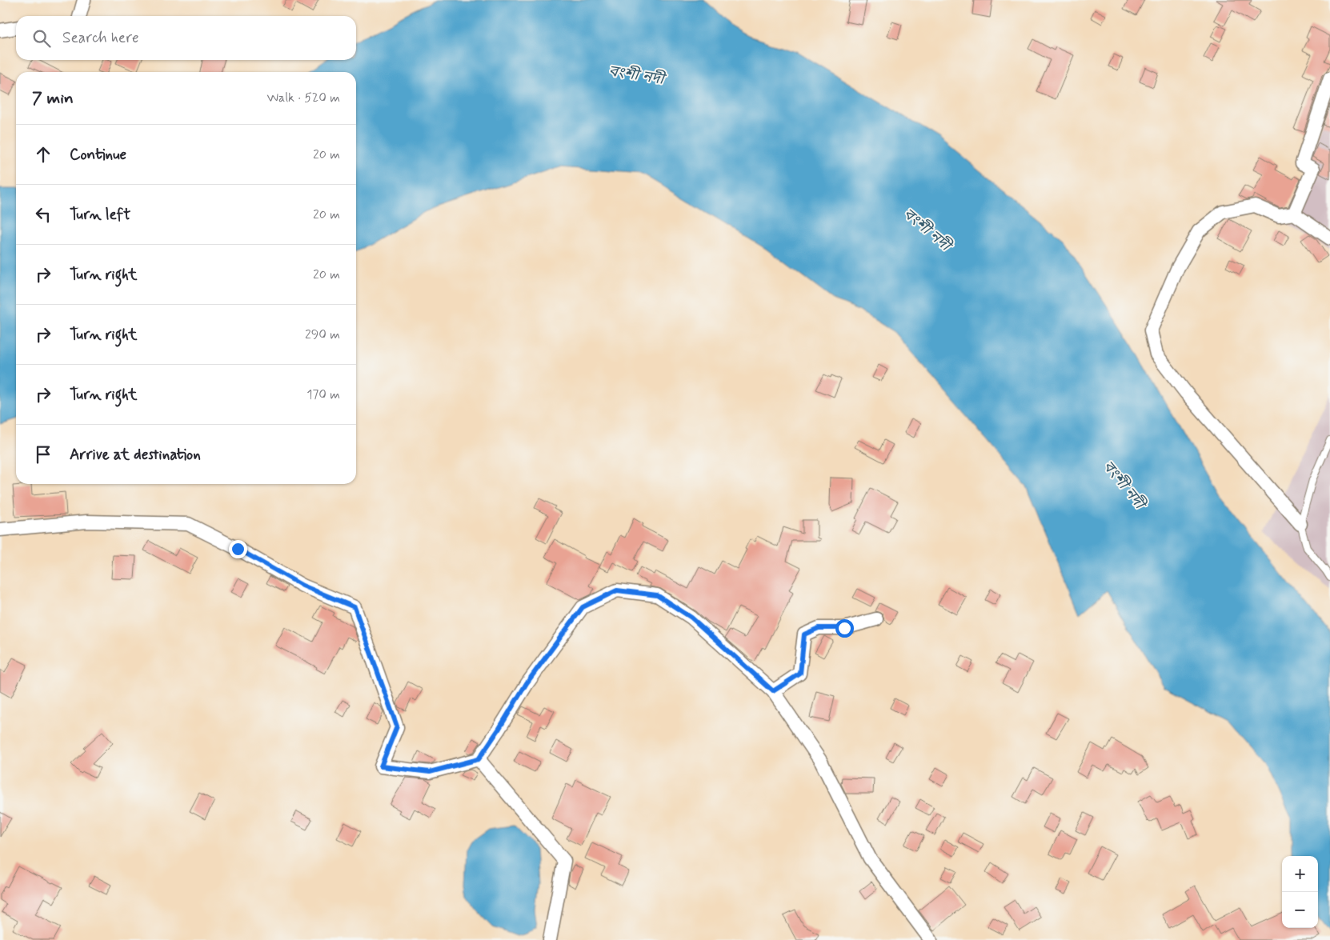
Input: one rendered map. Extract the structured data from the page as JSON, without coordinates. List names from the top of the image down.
{
  "water": ["বংশী নদী"],
  "page": {
    "search": "Search here",
    "heading": ["7 min", "Walk · 520 m"],
    "list": [
      ["Continue", "20 m"],
      ["Turn left", "20 m"],
      ["Turn right", "20 m"],
      ["Turn right", "290 m"],
      ["Turn right", "170 m"],
      "Arrive at destination"
    ],
    "map_buttons": ["+", "−"]
  }
}
